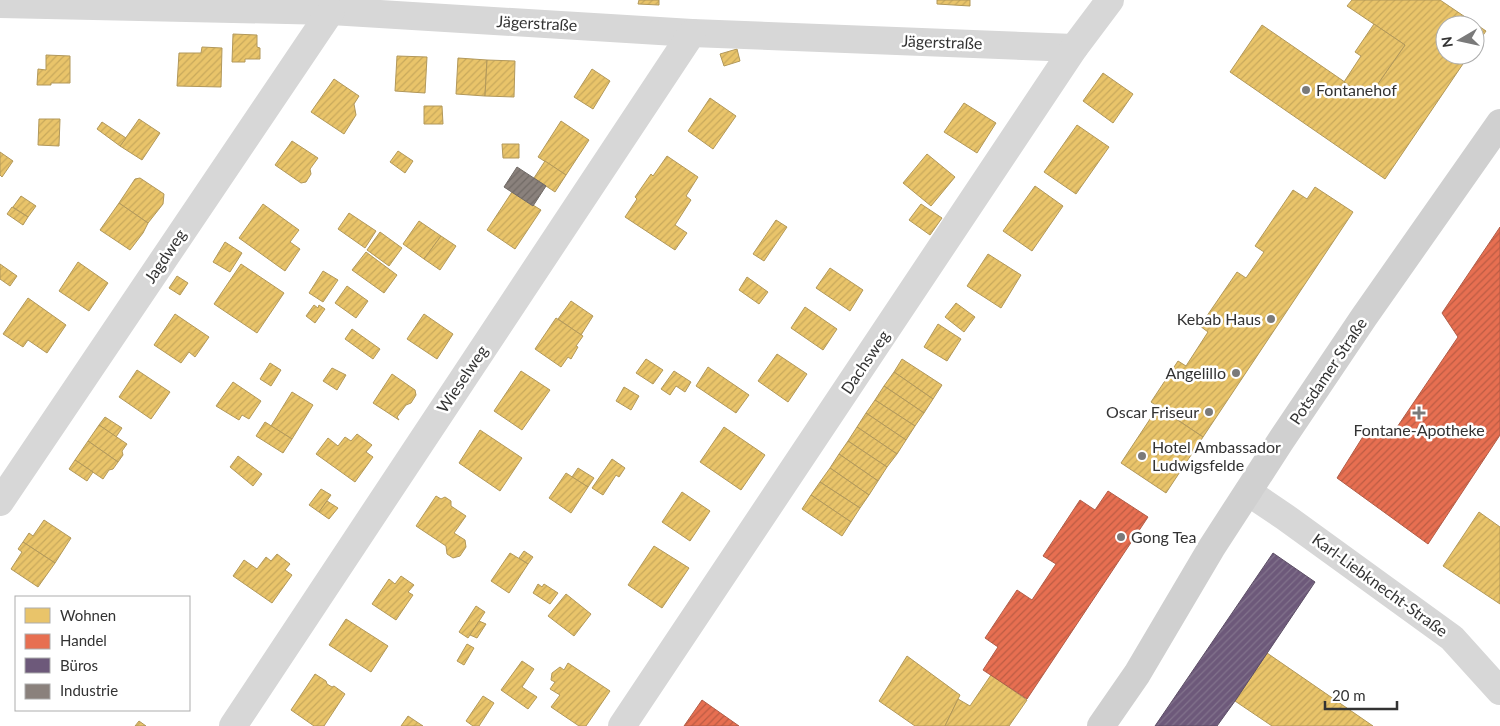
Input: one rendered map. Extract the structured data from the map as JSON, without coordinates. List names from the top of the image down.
{
  "streets": {
    "main road": ["Potsdamer Straße"],
    "street": [
      "Jägerstraße",
      "Jagdweg",
      "Dachsweg",
      "Wieselweg",
      "Karl-Liebknecht-Straße"
    ]
  },
  "crossings": [
    ["Jägerstraße", "Jagdweg"],
    ["Jägerstraße", "Dachsweg"],
    ["Jägerstraße", "Wieselweg"],
    ["Potsdamer Straße", "Karl-Liebknecht-Straße"]
  ],
  "places": {
    "other": [
      "Fontanehof",
      "Kebab Haus",
      "Angelillo",
      "Oscar Friseur",
      "Hotel Ambassador Ludwigsfelde",
      "Gong Tea"
    ],
    "health": ["Fontane-Apotheke"]
  },
  "legend": [
    "Wohnen",
    "Handel",
    "Büros",
    "Industrie"
  ],
  "scale_bar": "20 m",
  "north": "left"
}
